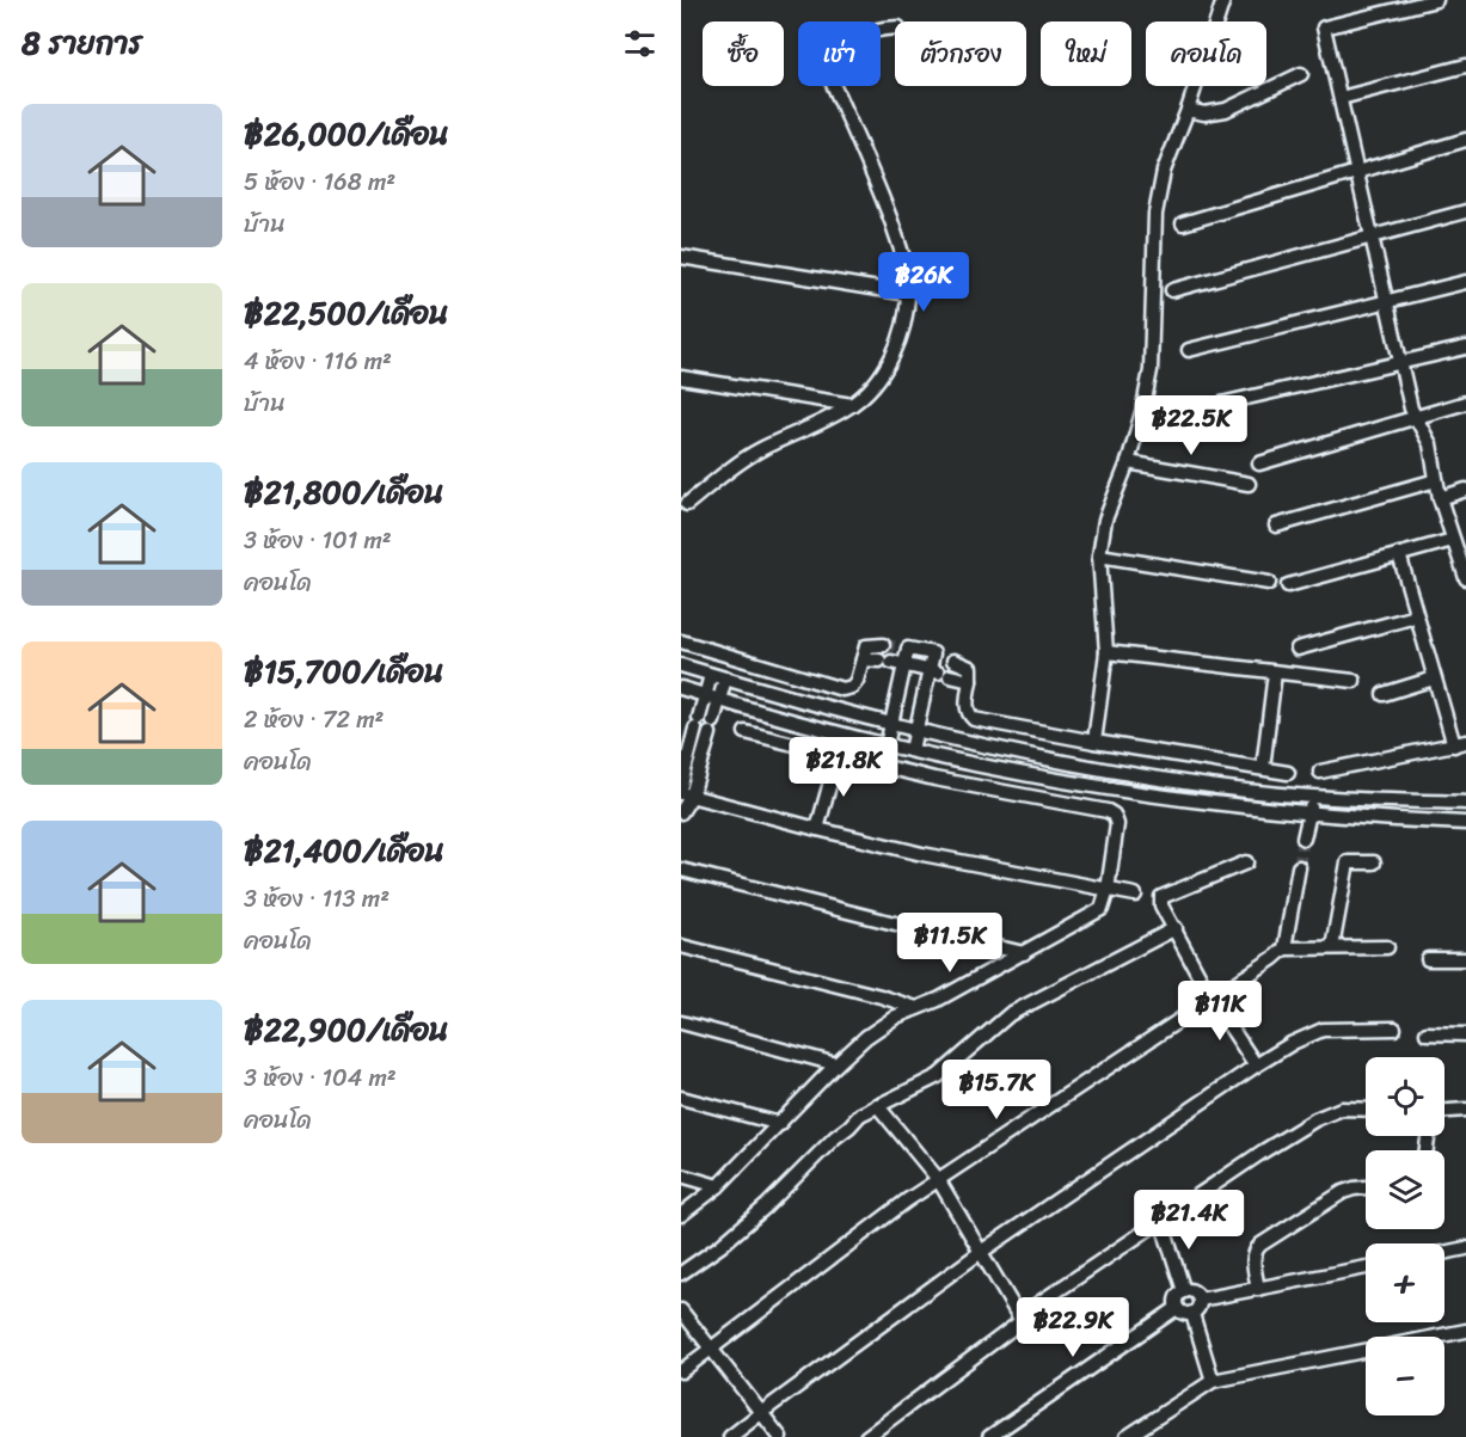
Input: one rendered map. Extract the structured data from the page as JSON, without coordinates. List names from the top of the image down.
{
  "page": {
    "heading": "8 รายการ",
    "chip": [
      "ซื้อ",
      "เช่า",
      "ตัวกรอง",
      "ใหม่",
      "คอนโด"
    ],
    "list": [
      {
        "name": "฿26,000/เดือน",
        "note": "5 ห้อง · 168 m² · บ้าน"
      },
      {
        "name": "฿22,500/เดือน",
        "note": "4 ห้อง · 116 m² · บ้าน"
      },
      {
        "name": "฿21,800/เดือน",
        "note": "3 ห้อง · 101 m² · คอนโด"
      },
      {
        "name": "฿15,700/เดือน",
        "note": "2 ห้อง · 72 m² · คอนโด"
      },
      {
        "name": "฿21,400/เดือน",
        "note": "3 ห้อง · 113 m² · คอนโด"
      },
      {
        "name": "฿22,900/เดือน",
        "note": "3 ห้อง · 104 m² · คอนโด"
      }
    ],
    "price": [
      "฿26K",
      "฿22.5K",
      "฿21.8K",
      "฿11.5K",
      "฿11K",
      "฿15.7K",
      "฿21.4K",
      "฿22.9K"
    ],
    "map_buttons": ["+", "−"]
  }
}
